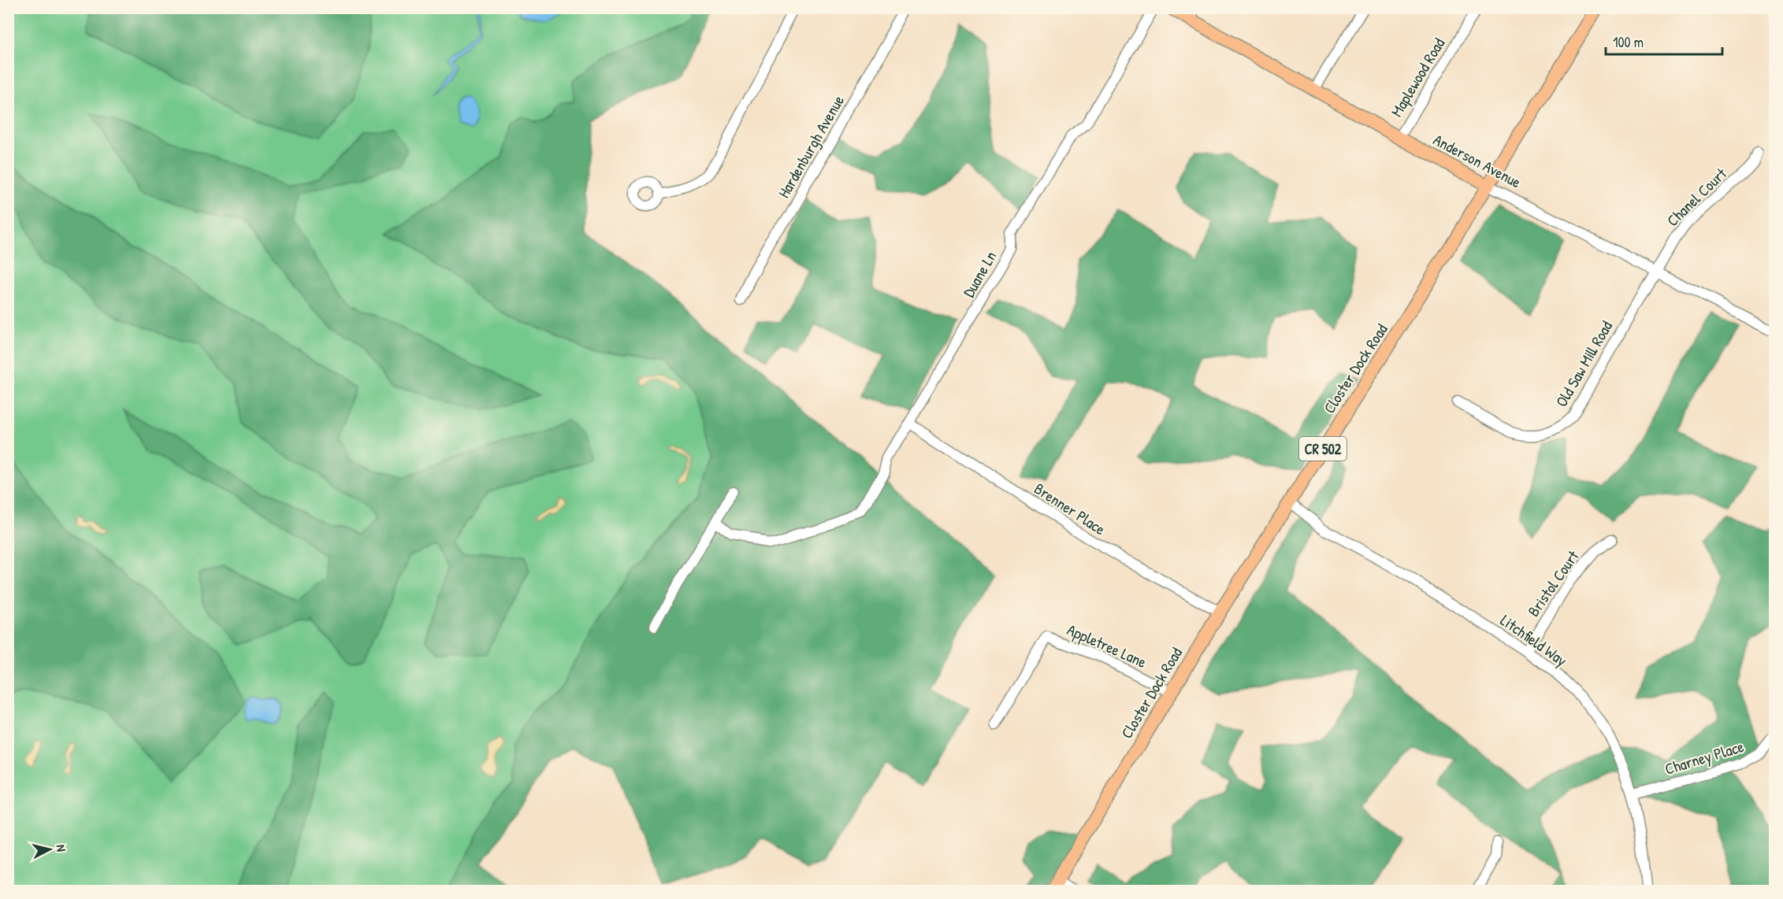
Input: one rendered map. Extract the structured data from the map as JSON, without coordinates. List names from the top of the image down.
{
  "streets": {
    "main road": ["Anderson Avenue", "Closter Dock Road", "CR 502"],
    "street": [
      "Maplewood Road",
      "Hardenburgh Avenue",
      "Chanel Court",
      "Duane Ln",
      "Old Saw Mill Road",
      "Brenner Place",
      "Bristol Court",
      "Litchfield Way",
      "Appletree Lane",
      "Charney Place"
    ]
  },
  "crossings": [
    ["Maplewood Road", "Anderson Avenue"],
    ["Anderson Avenue", "Chanel Court"],
    ["Anderson Avenue", "Old Saw Mill Road"],
    ["Anderson Avenue", "Closter Dock Road"],
    ["Chanel Court", "Old Saw Mill Road"],
    ["Duane Ln", "Brenner Place"],
    ["Closter Dock Road", "Brenner Place"],
    ["Closter Dock Road", "Litchfield Way"],
    ["Closter Dock Road", "Appletree Lane"],
    ["Bristol Court", "Litchfield Way"],
    ["Litchfield Way", "Charney Place"]
  ],
  "scale_bar": "100 m",
  "north": "right"
}
